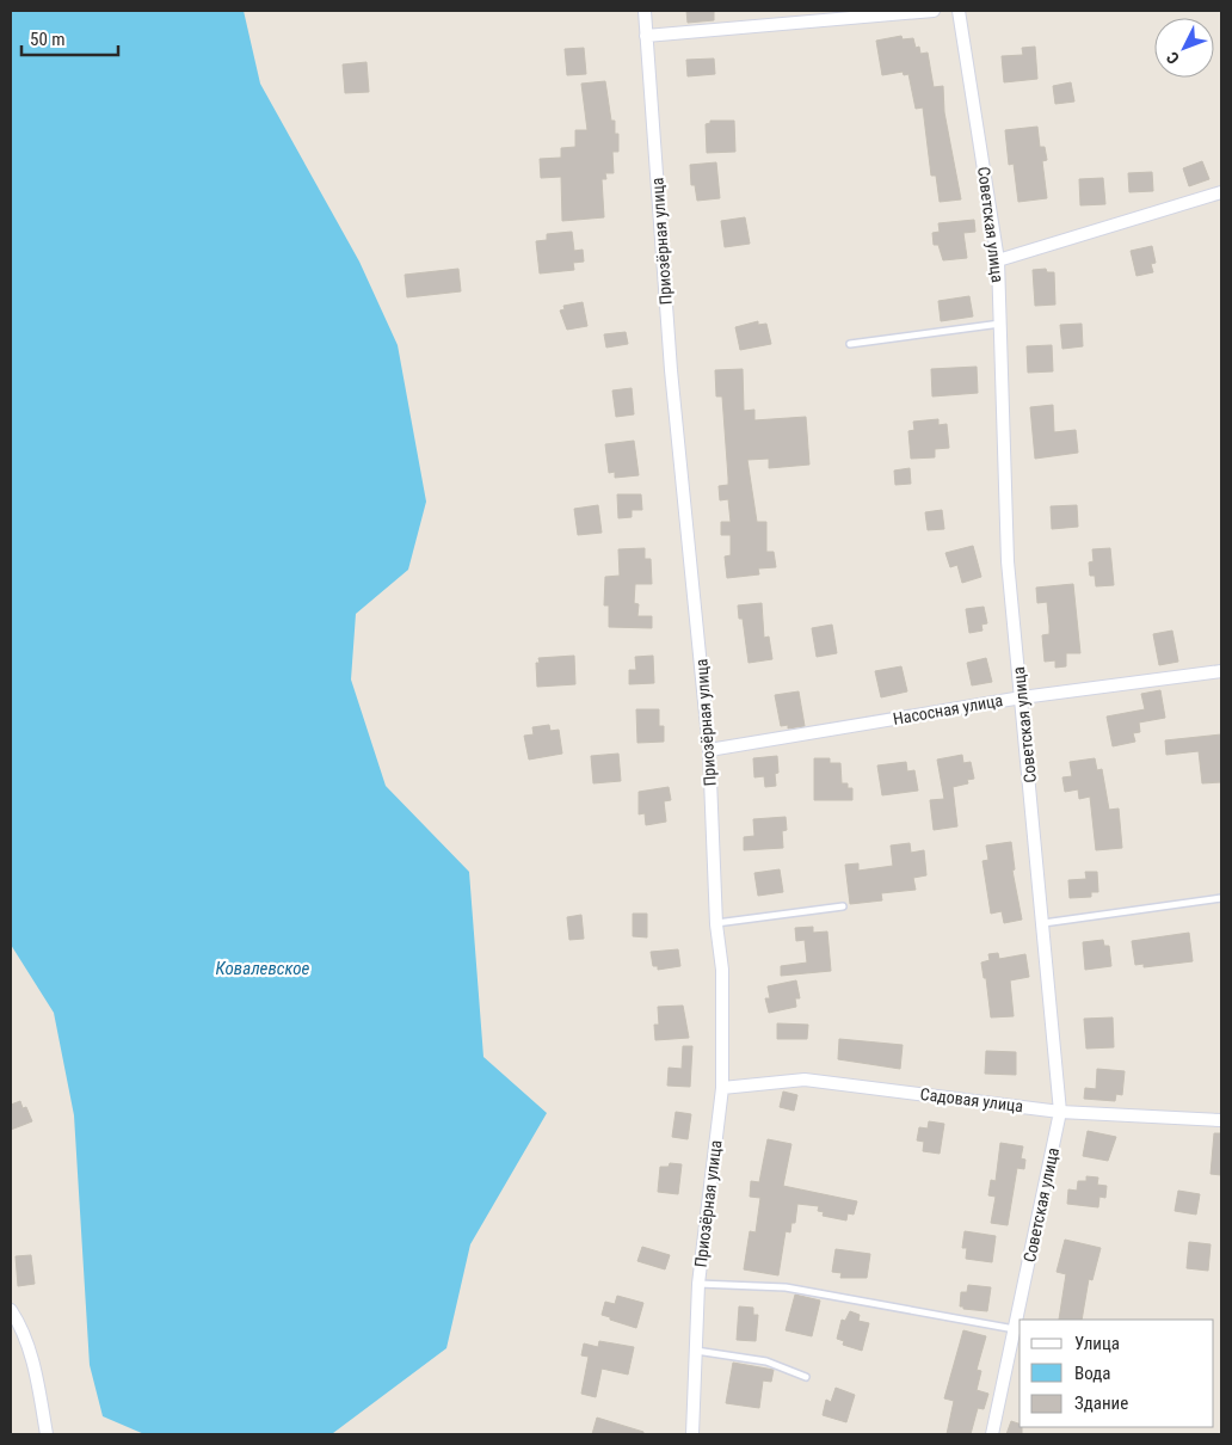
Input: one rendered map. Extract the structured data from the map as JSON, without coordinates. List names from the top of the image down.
{
  "streets": {
    "street": [
      "Советская улица",
      "Приозёрная улица",
      "Насосная улица",
      "Садовая улица"
    ]
  },
  "crossings": [
    ["Советская улица", "Насосная улица"],
    ["Советская улица", "Садовая улица"],
    ["Приозёрная улица", "Насосная улица"],
    ["Приозёрная улица", "Садовая улица"]
  ],
  "water": ["Ковалевское"],
  "legend": ["Улица", "Вода", "Здание"],
  "scale_bar": "50 m",
  "north": "bottom left"
}
